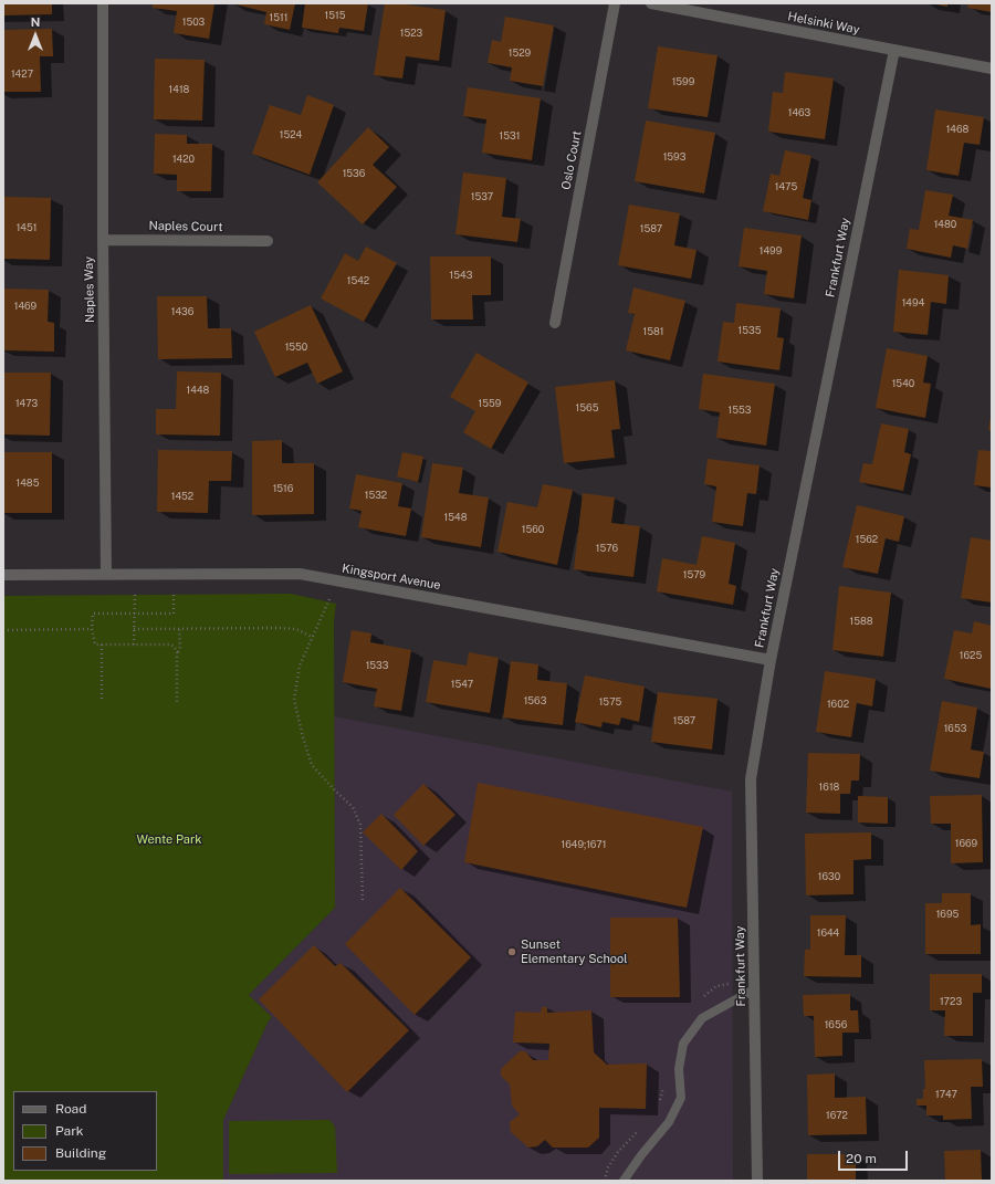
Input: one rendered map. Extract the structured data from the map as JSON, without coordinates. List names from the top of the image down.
{
  "streets": {
    "street": [
      "Helsinki Way",
      "Oslo Court",
      "Naples Court",
      "Frankfurt Way",
      "Naples Way",
      "Kingsport Avenue"
    ]
  },
  "crossings": [
    ["Helsinki Way", "Frankfurt Way"],
    ["Naples Court", "Naples Way"],
    ["Frankfurt Way", "Kingsport Avenue"],
    ["Naples Way", "Kingsport Avenue"]
  ],
  "parks": ["Wente Park"],
  "places": ["Sunset Elementary School"],
  "house_numbers": [
    "1515",
    "1511",
    "1503",
    "1523",
    "1529",
    "1427",
    "1599",
    "1418",
    "1463",
    "1468",
    "1524",
    "1531",
    "1593",
    "1420",
    "1536",
    "1475",
    "1537",
    "1480",
    "1451",
    "1587",
    "1499",
    "1543",
    "1542",
    "1494",
    "1469",
    "1436",
    "1535",
    "1581",
    "1550",
    "1540",
    "1448",
    "1473",
    "1559",
    "1565",
    "1553",
    "1485",
    "1516",
    "1532",
    "1452",
    "1548",
    "1560",
    "1562",
    "1576",
    "1579",
    "1588",
    "1625",
    "1533",
    "1547",
    "1563",
    "1575",
    "1602",
    "1587",
    "1653",
    "1618",
    "1669",
    "1649;1671",
    "1630",
    "1695",
    "1644",
    "1723",
    "1656",
    "1747",
    "1672"
  ],
  "legend": ["Road", "Park", "Building"],
  "scale_bar": "20 m",
  "north": "top"
}
